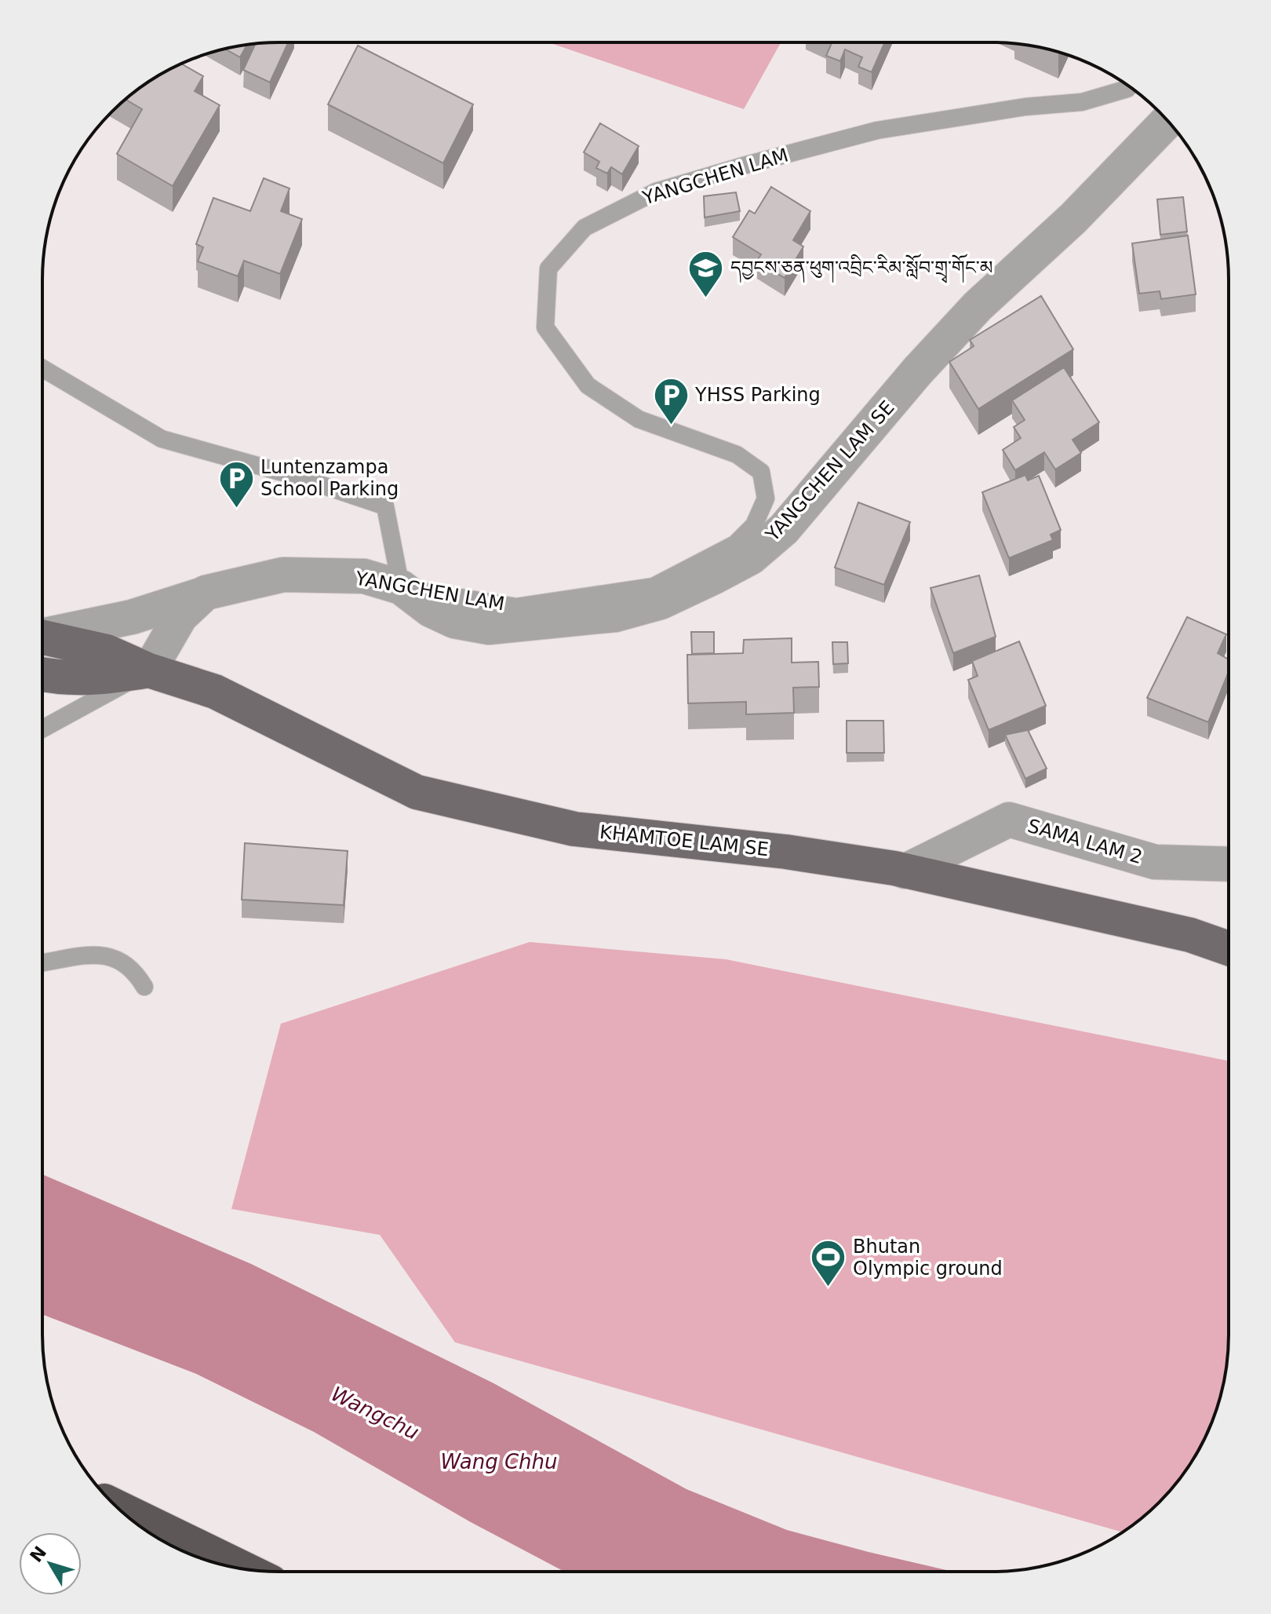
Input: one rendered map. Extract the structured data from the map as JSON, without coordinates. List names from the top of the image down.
{
  "streets": {
    "main road": ["KHAMTOE LAM SE"],
    "street": ["YANGCHEN LAM", "YANGCHEN LAM SE", "SAMA LAM 2"]
  },
  "crossings": [
    ["YANGCHEN LAM", "YANGCHEN LAM SE"],
    ["KHAMTOE LAM SE", "SAMA LAM 2"]
  ],
  "water": ["Wangchu", "Wang Chhu"],
  "places": {
    "school or university": ["དབྱངས་ཅན་ཕུག་འབྲིང་རིམ་སློབ་གྲྭ་གོང་མ"],
    "parking": ["YHSS Parking", "Luntenzampa School Parking"],
    "sports": ["Bhutan Olympic ground"]
  },
  "north": "top left"
}
